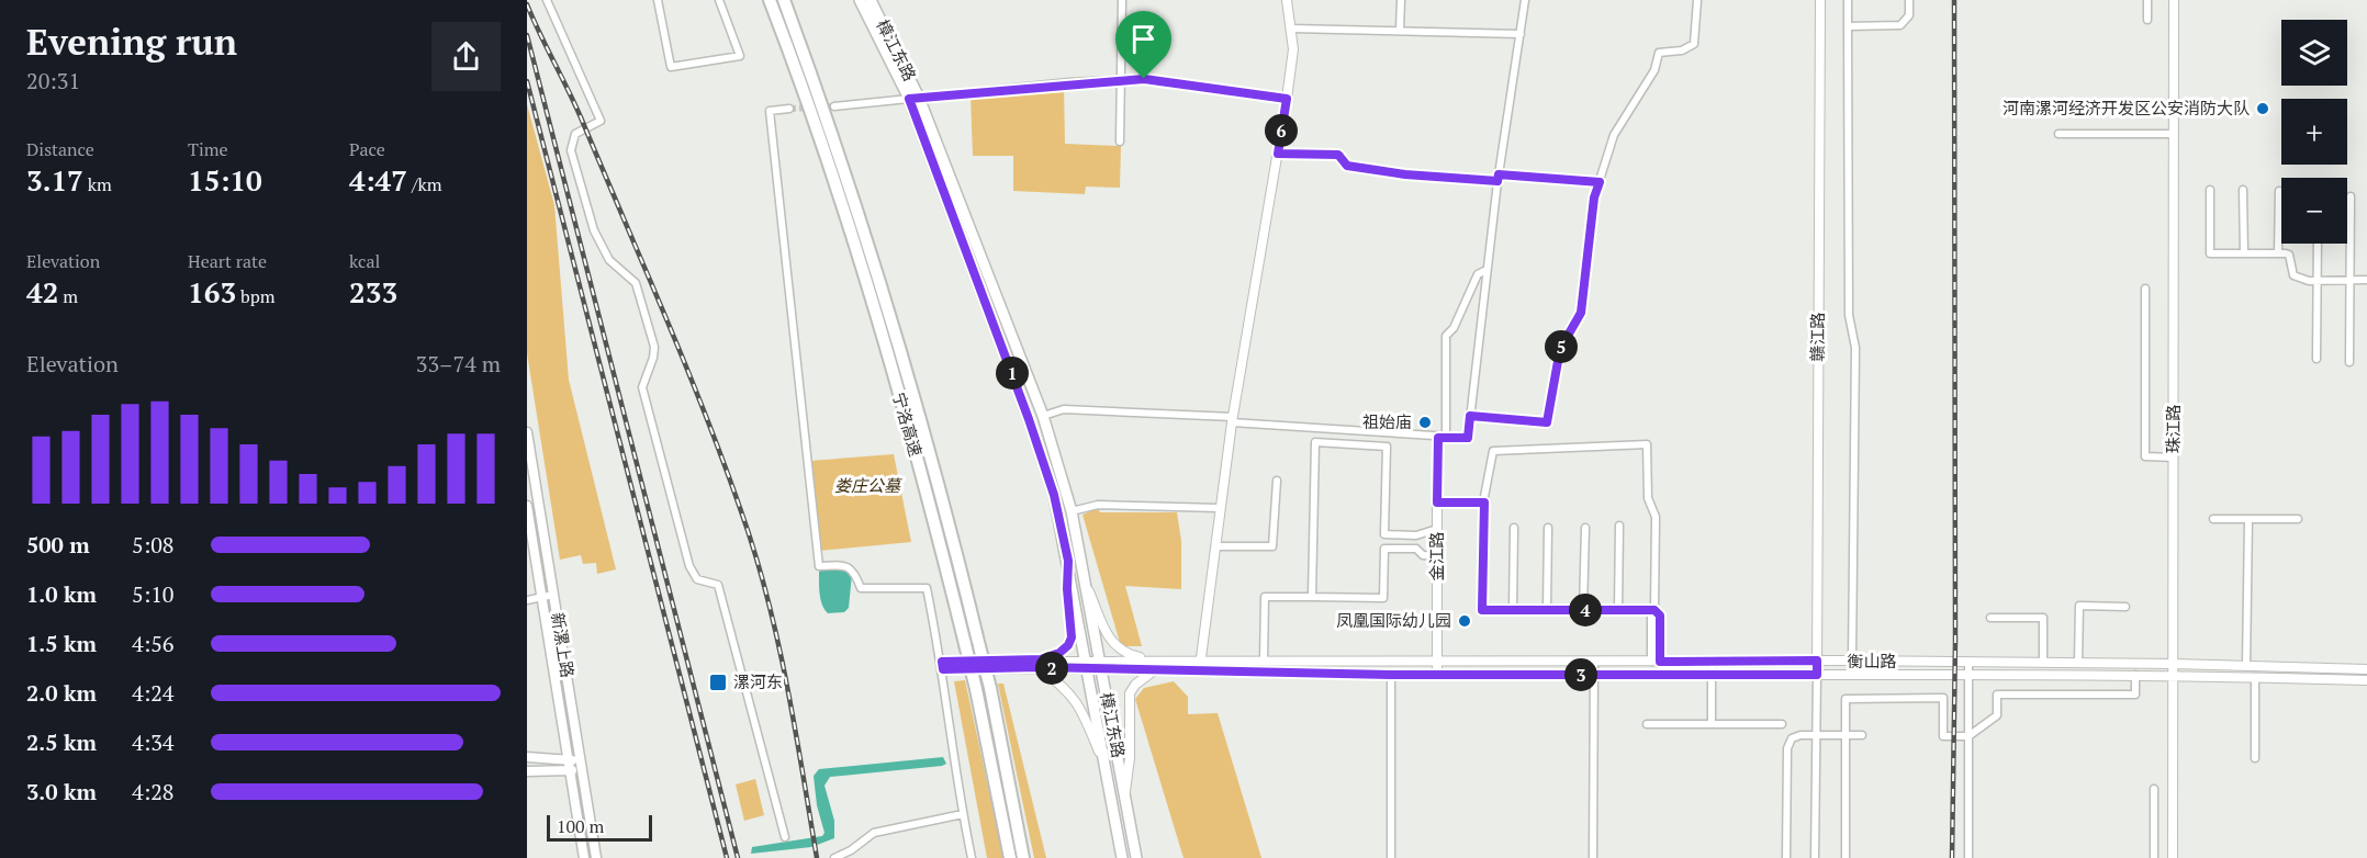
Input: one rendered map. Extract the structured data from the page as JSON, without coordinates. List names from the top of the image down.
{
  "streets": {
    "highway": ["宁洛高速"],
    "main road": ["樟江东路", "新漯上路"],
    "street": [
      "赣江路",
      "珠江路",
      "金江路",
      "衡山路"
    ]
  },
  "crossings": [
    ["樟江东路", "衡山路"],
    ["赣江路", "衡山路"],
    ["珠江路", "衡山路"],
    ["金江路", "衡山路"]
  ],
  "parks": ["娄庄公墓"],
  "places": {
    "other": ["河南漯河经济开发区公安消防大队", "祖始庙", "凤凰国际幼儿园"],
    "transit": ["漯河东"]
  },
  "scale_bar": "100 m",
  "page": {
    "heading": ["Evening run", "20:31"],
    "map_buttons": ["+", "−"],
    "stats": [
      ["Distance", "3.17 km"],
      ["Time", "15:10"],
      ["Pace", "4:47 /km"],
      ["Elevation", "42 m"],
      ["Heart rate", "163 bpm"],
      ["kcal", "233"]
    ],
    "pins": [
      "6",
      "5",
      "1",
      "4",
      "2",
      "3"
    ],
    "chart": ["Elevation", "33–74 m"],
    "list": [
      {
        "name": "500 m",
        "note": "5:08"
      },
      {
        "name": "1.0 km",
        "note": "5:10"
      },
      {
        "name": "1.5 km",
        "note": "4:56"
      },
      {
        "name": "2.0 km",
        "note": "4:24"
      },
      {
        "name": "2.5 km",
        "note": "4:34"
      },
      {
        "name": "3.0 km",
        "note": "4:28"
      }
    ],
    "scale": "100 m"
  }
}
